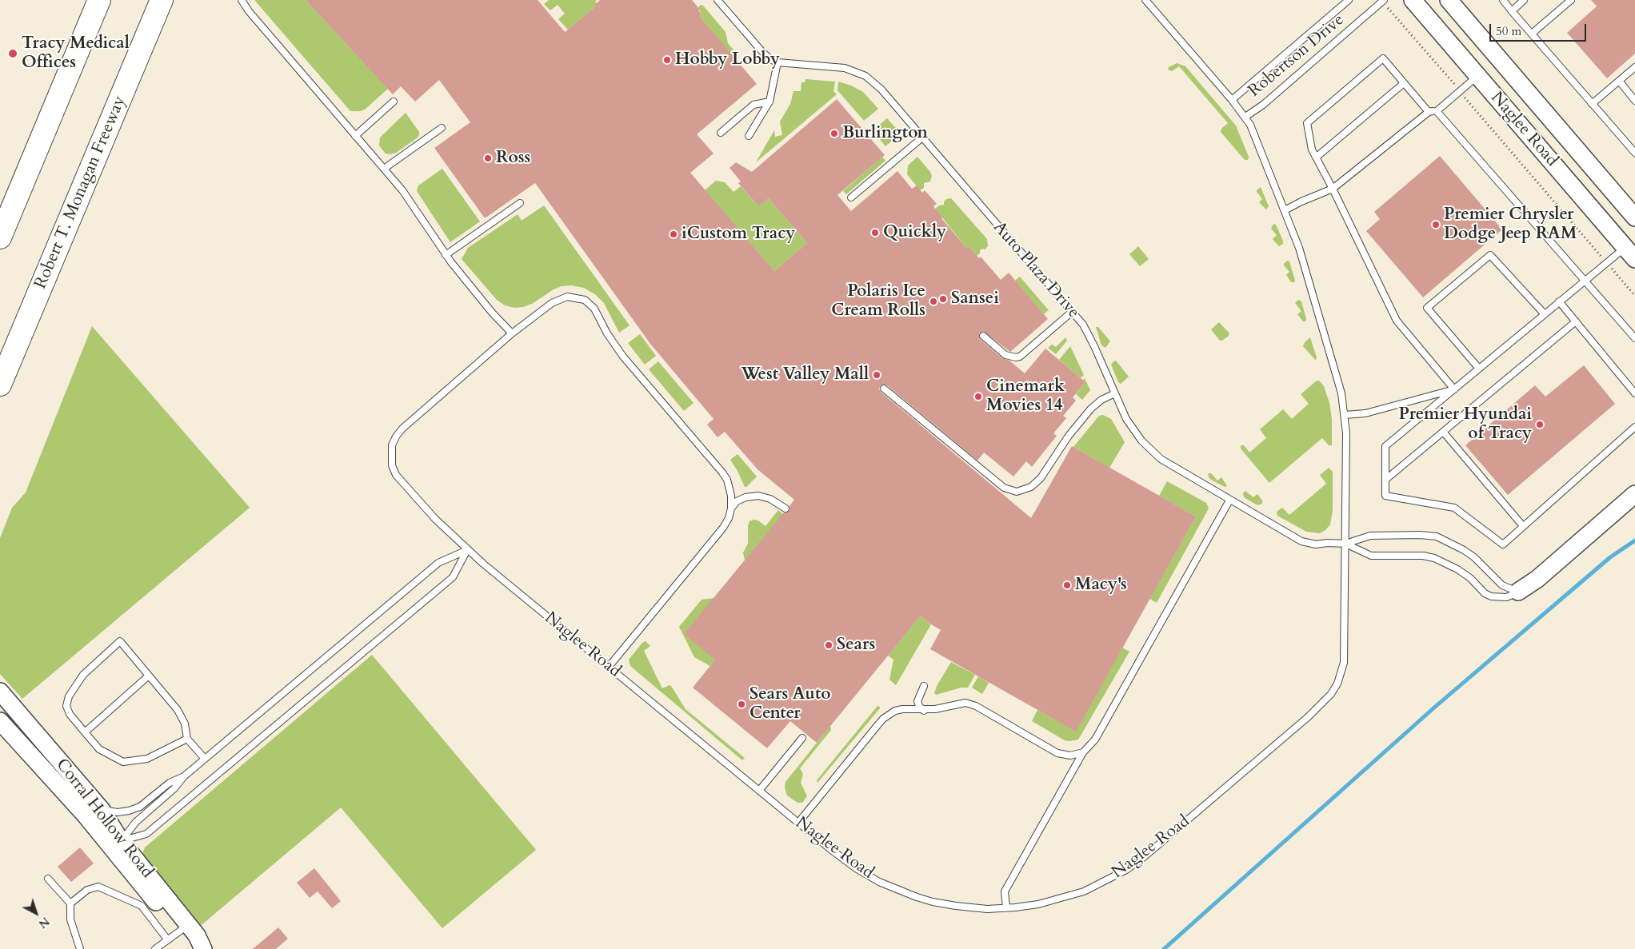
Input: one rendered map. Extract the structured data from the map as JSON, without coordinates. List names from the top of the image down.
{
  "streets": {
    "highway": ["Robert T. Monagan Freeway"],
    "street": ["Naglee Road", "Auto Plaza Drive", "Corral Hollow Road"],
    "lane": ["Robertson Drive"]
  },
  "crossings": [
    ["Robertson Drive", "Naglee Road"],
    ["Naglee Road", "Auto Plaza Drive"]
  ],
  "places": [
    "Tracy Medical Offices",
    "Hobby Lobby",
    "Burlington",
    "Ross",
    "Premier Chrysler Dodge Jeep RAM",
    "Quickly",
    "iCustom Tracy",
    "Sansei",
    "Polaris Ice Cream Rolls",
    "West Valley Mall",
    "Cinemark Movies 14",
    "Premier Hyundai of Tracy",
    "Macy's",
    "Sears",
    "Sears Auto Center"
  ],
  "scale_bar": "50 m",
  "north": "bottom right"
}
